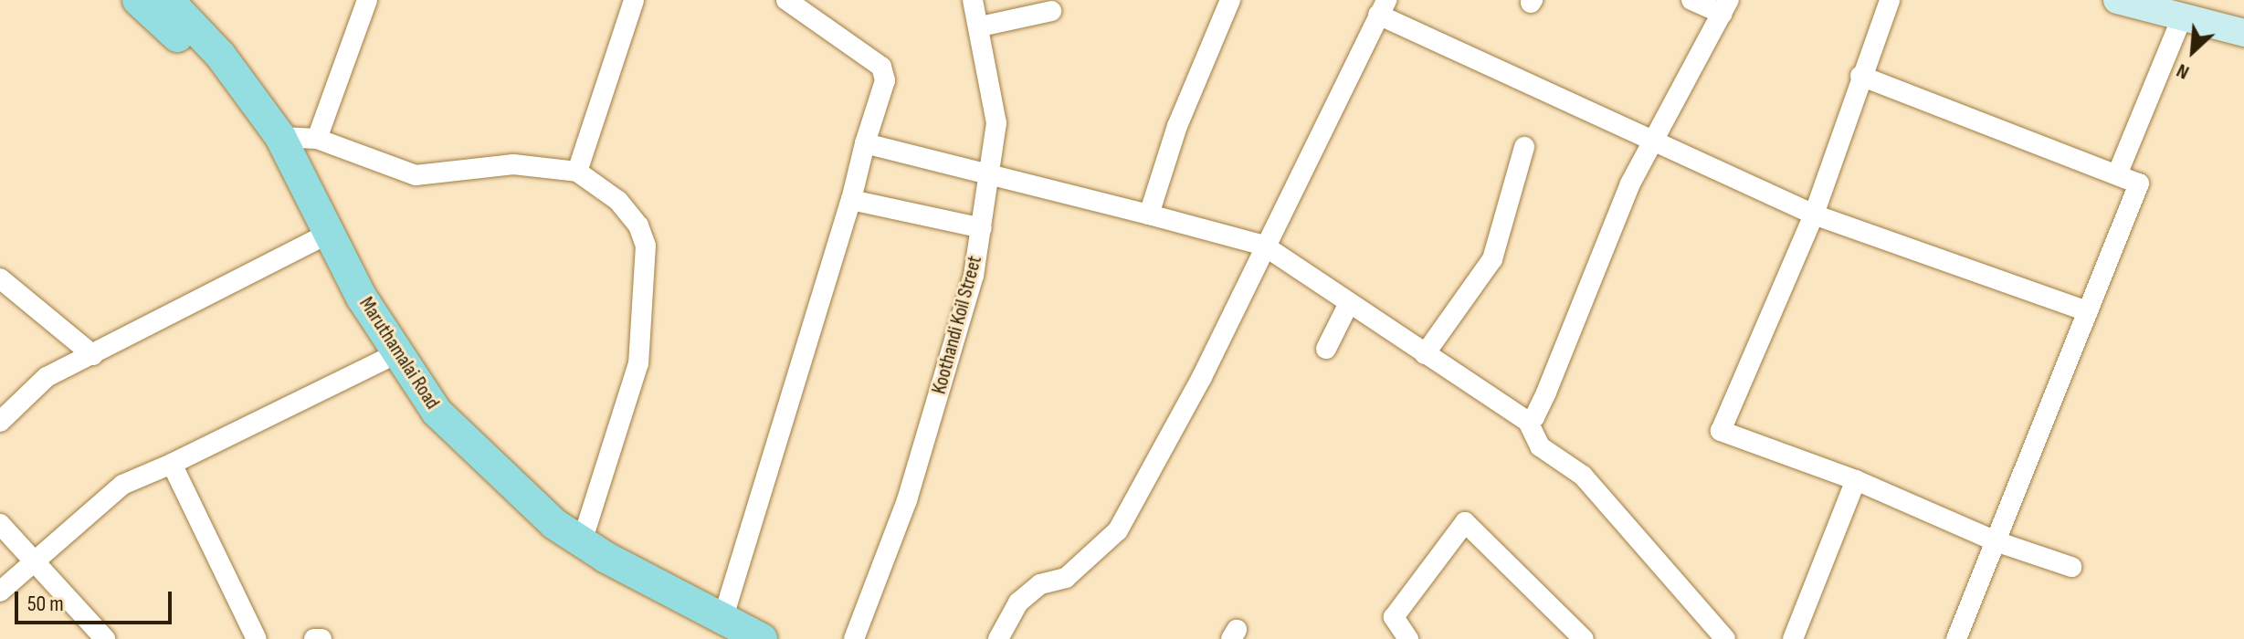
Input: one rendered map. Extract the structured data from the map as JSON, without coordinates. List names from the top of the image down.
{
  "streets": {
    "main road": ["Maruthamalai Road"],
    "street": ["Koothandi Koil Street"]
  },
  "scale_bar": "50 m",
  "north": "bottom left"
}
